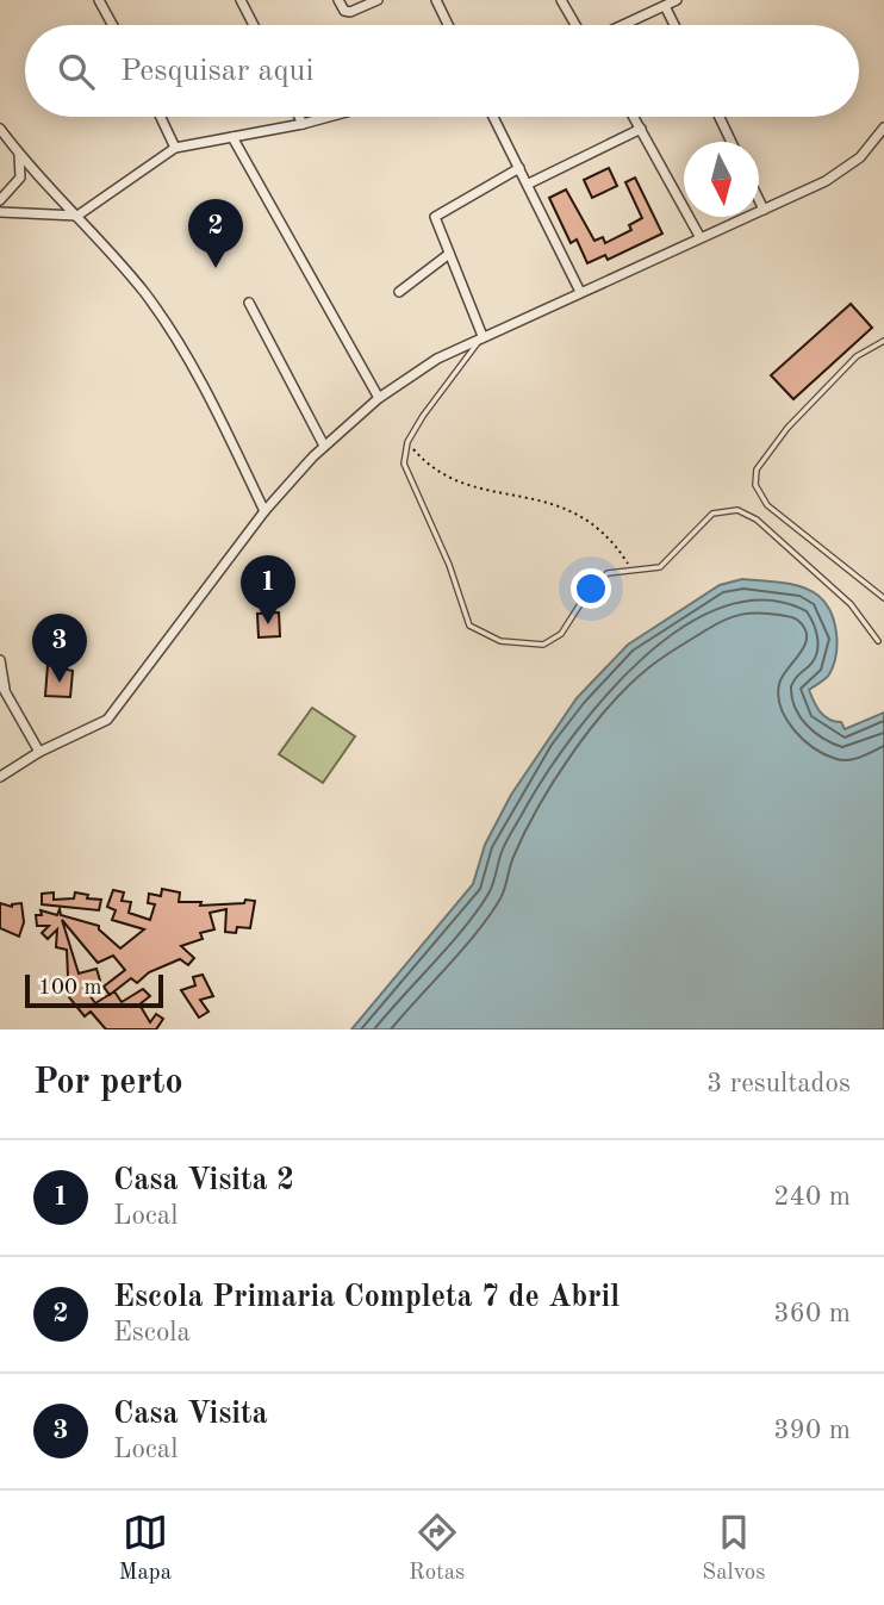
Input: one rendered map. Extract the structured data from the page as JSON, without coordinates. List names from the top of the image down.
{
  "scale_bar": "100 m",
  "north": "bottom",
  "page": {
    "search": "Pesquisar aqui",
    "pins": ["2", "1", "3"],
    "scale": "100 m",
    "heading": ["Por perto", "3 resultados"],
    "list": [
      {
        "mark": "1",
        "name": "Casa Visita 2",
        "note": "Local",
        "value": "240 m"
      },
      {
        "mark": "2",
        "name": "Escola Primaria Completa 7 de Abril",
        "note": "Escola",
        "value": "360 m"
      },
      {
        "mark": "3",
        "name": "Casa Visita",
        "note": "Local",
        "value": "390 m"
      }
    ],
    "nav": ["Mapa", "Rotas", "Salvos"]
  }
}
